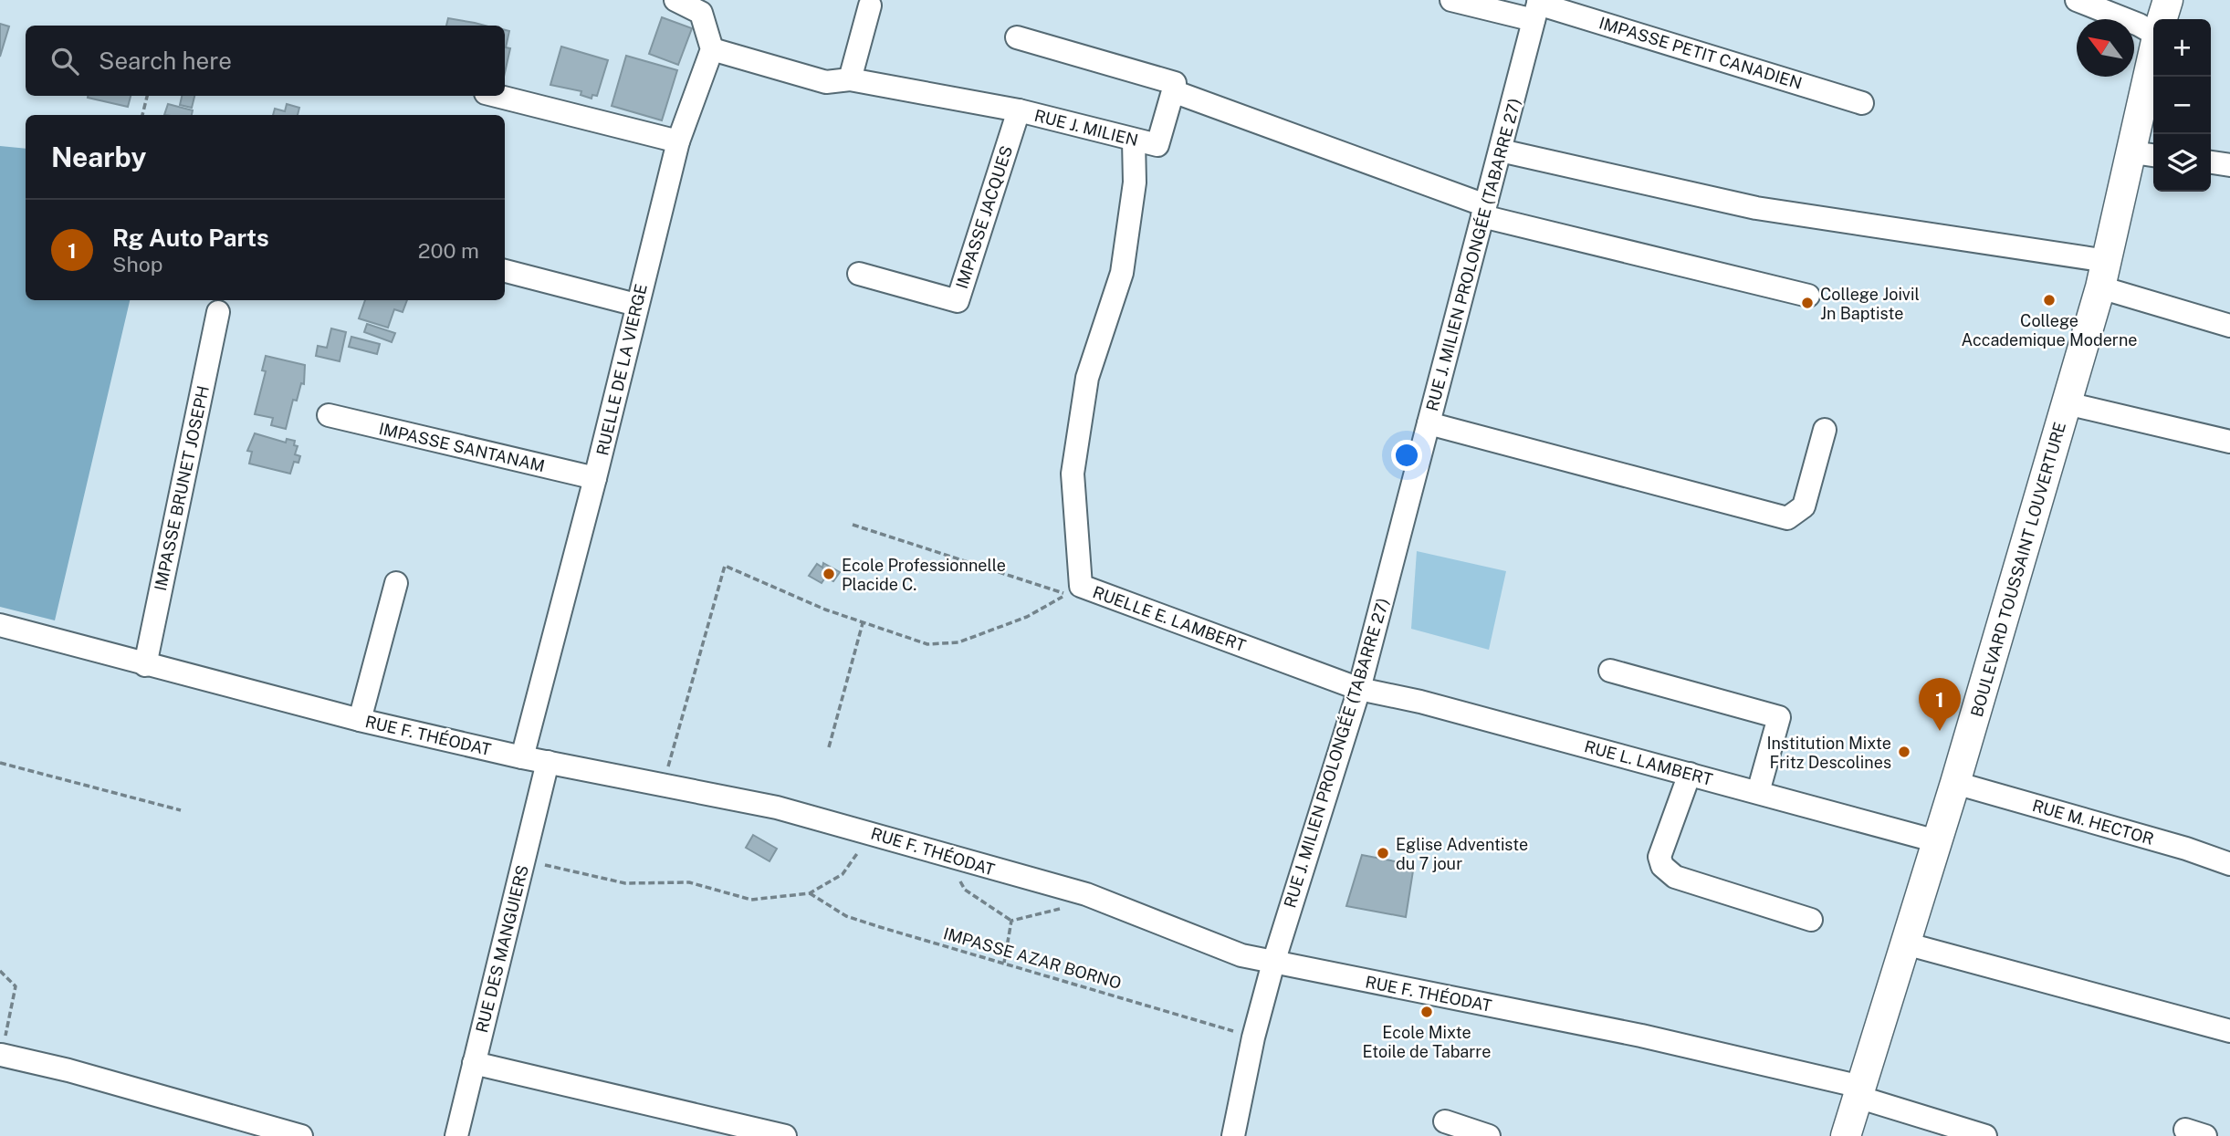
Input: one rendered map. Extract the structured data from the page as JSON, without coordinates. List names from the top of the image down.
{
  "streets": {
    "main road": ["BOULEVARD TOUSSAINT LOUVERTURE"],
    "street": [
      "IMPASSE PETIT CANADIEN",
      "RUE J. MILIEN",
      "IMPASSE JACQUES",
      "RUE J. MILIEN PROLONGÉE (TABARRE 27)",
      "RUELLE DE LA VIERGE",
      "IMPASSE SANTANAM",
      "IMPASSE BRUNET JOSEPH",
      "RUELLE E. LAMBERT",
      "RUE F. THÉODAT",
      "RUE L. LAMBERT",
      "RUE M. HECTOR",
      "RUE DES MANGUIERS"
    ],
    "path": ["IMPASSE AZAR BORNO"]
  },
  "crossings": [
    ["IMPASSE PETIT CANADIEN", "RUE J. MILIEN PROLONGÉE (TABARRE 27)"],
    ["RUE J. MILIEN", "IMPASSE JACQUES"],
    ["RUE J. MILIEN", "RUELLE DE LA VIERGE"],
    ["RUE J. MILIEN", "RUELLE E. LAMBERT"],
    ["RUE J. MILIEN PROLONGÉE (TABARRE 27)", "RUELLE E. LAMBERT"],
    ["RUE J. MILIEN PROLONGÉE (TABARRE 27)", "RUE F. THÉODAT"],
    ["RUE J. MILIEN PROLONGÉE (TABARRE 27)", "RUE L. LAMBERT"],
    ["RUE J. MILIEN PROLONGÉE (TABARRE 27)", "IMPASSE AZAR BORNO"],
    ["RUELLE DE LA VIERGE", "IMPASSE SANTANAM"],
    ["RUELLE DE LA VIERGE", "RUE F. THÉODAT"],
    ["IMPASSE BRUNET JOSEPH", "RUE F. THÉODAT"],
    ["BOULEVARD TOUSSAINT LOUVERTURE", "RUE F. THÉODAT"],
    ["BOULEVARD TOUSSAINT LOUVERTURE", "RUE L. LAMBERT"],
    ["BOULEVARD TOUSSAINT LOUVERTURE", "RUE M. HECTOR"],
    ["RUELLE E. LAMBERT", "RUE L. LAMBERT"],
    ["RUE F. THÉODAT", "RUE DES MANGUIERS"]
  ],
  "places": [
    "College Accademique Moderne",
    "College Joivil Jn Baptiste",
    "Ecole Professionnelle Placide C.",
    "Institution Mixte Fritz Descolines",
    "Eglise Adventiste du 7 jour",
    "Ecole Mixte Etoile de Tabarre"
  ],
  "north": "top left",
  "page": {
    "map_buttons": ["+", "−"],
    "search": "Search here",
    "heading": "Nearby",
    "list": [
      {
        "mark": "1",
        "name": "Rg Auto Parts",
        "note": "Shop",
        "value": "200 m"
      }
    ],
    "pins": "1"
  }
}
